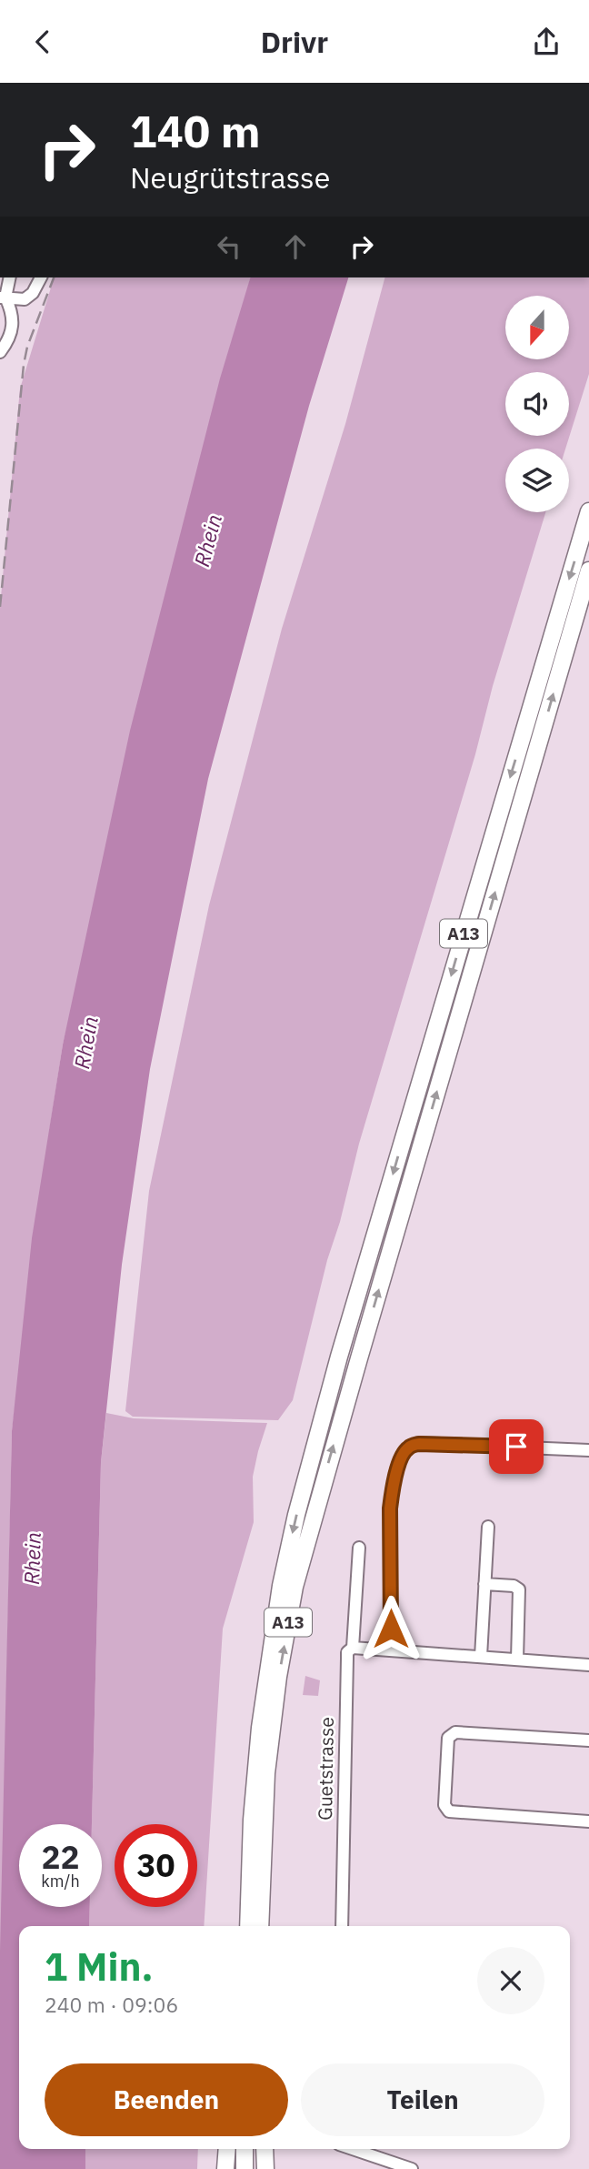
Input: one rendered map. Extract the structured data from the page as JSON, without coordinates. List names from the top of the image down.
{
  "streets": {
    "highway": ["A13"],
    "street": ["Guetstrasse"]
  },
  "water": ["Rhein"],
  "north": "bottom",
  "page": {
    "header": "Drivr",
    "turn": ["140 m", "Neugrütstrasse"],
    "speed": "22 km/h",
    "limit": "30",
    "heading": ["1 Min.", "240 m · 09:06"],
    "buttons": ["Beenden", "Teilen"]
  }
}
